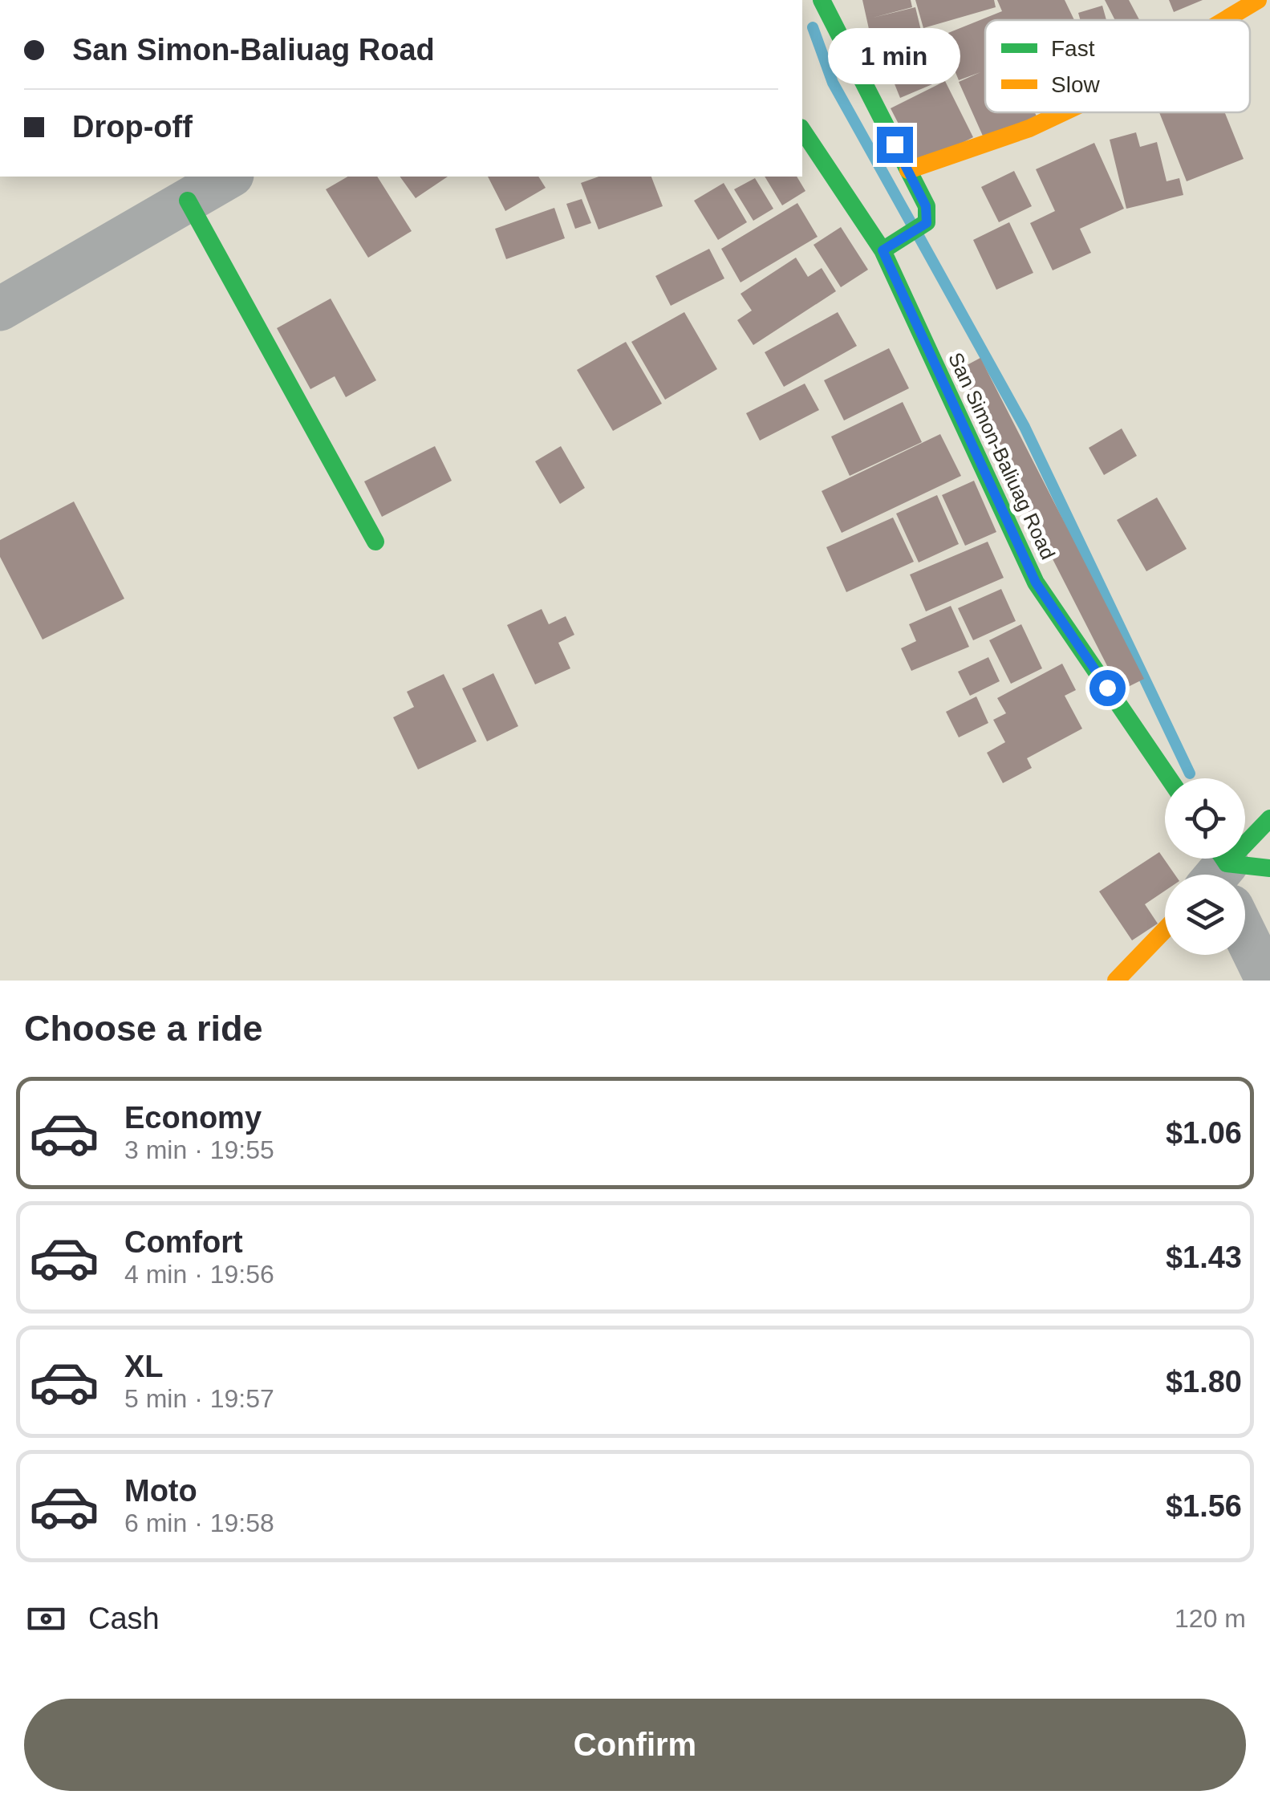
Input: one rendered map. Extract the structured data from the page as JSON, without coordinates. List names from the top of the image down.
{
  "streets": {
    "street": ["San Simon-Baliuag Road"]
  },
  "legend": ["Fast", "Slow"],
  "page": {
    "banner": ["San Simon-Baliuag Road", "Drop-off"],
    "bubble": "1 min",
    "heading": "Choose a ride",
    "list": [
      {
        "name": "Economy",
        "note": "3 min · 19:55",
        "value": "$1.06"
      },
      {
        "name": "Comfort",
        "note": "4 min · 19:56",
        "value": "$1.43"
      },
      {
        "name": "XL",
        "note": "5 min · 19:57",
        "value": "$1.80"
      },
      {
        "name": "Moto",
        "note": "6 min · 19:58",
        "value": "$1.56"
      }
    ],
    "pay": ["Cash", "120 m"],
    "buttons": "Confirm"
  }
}
